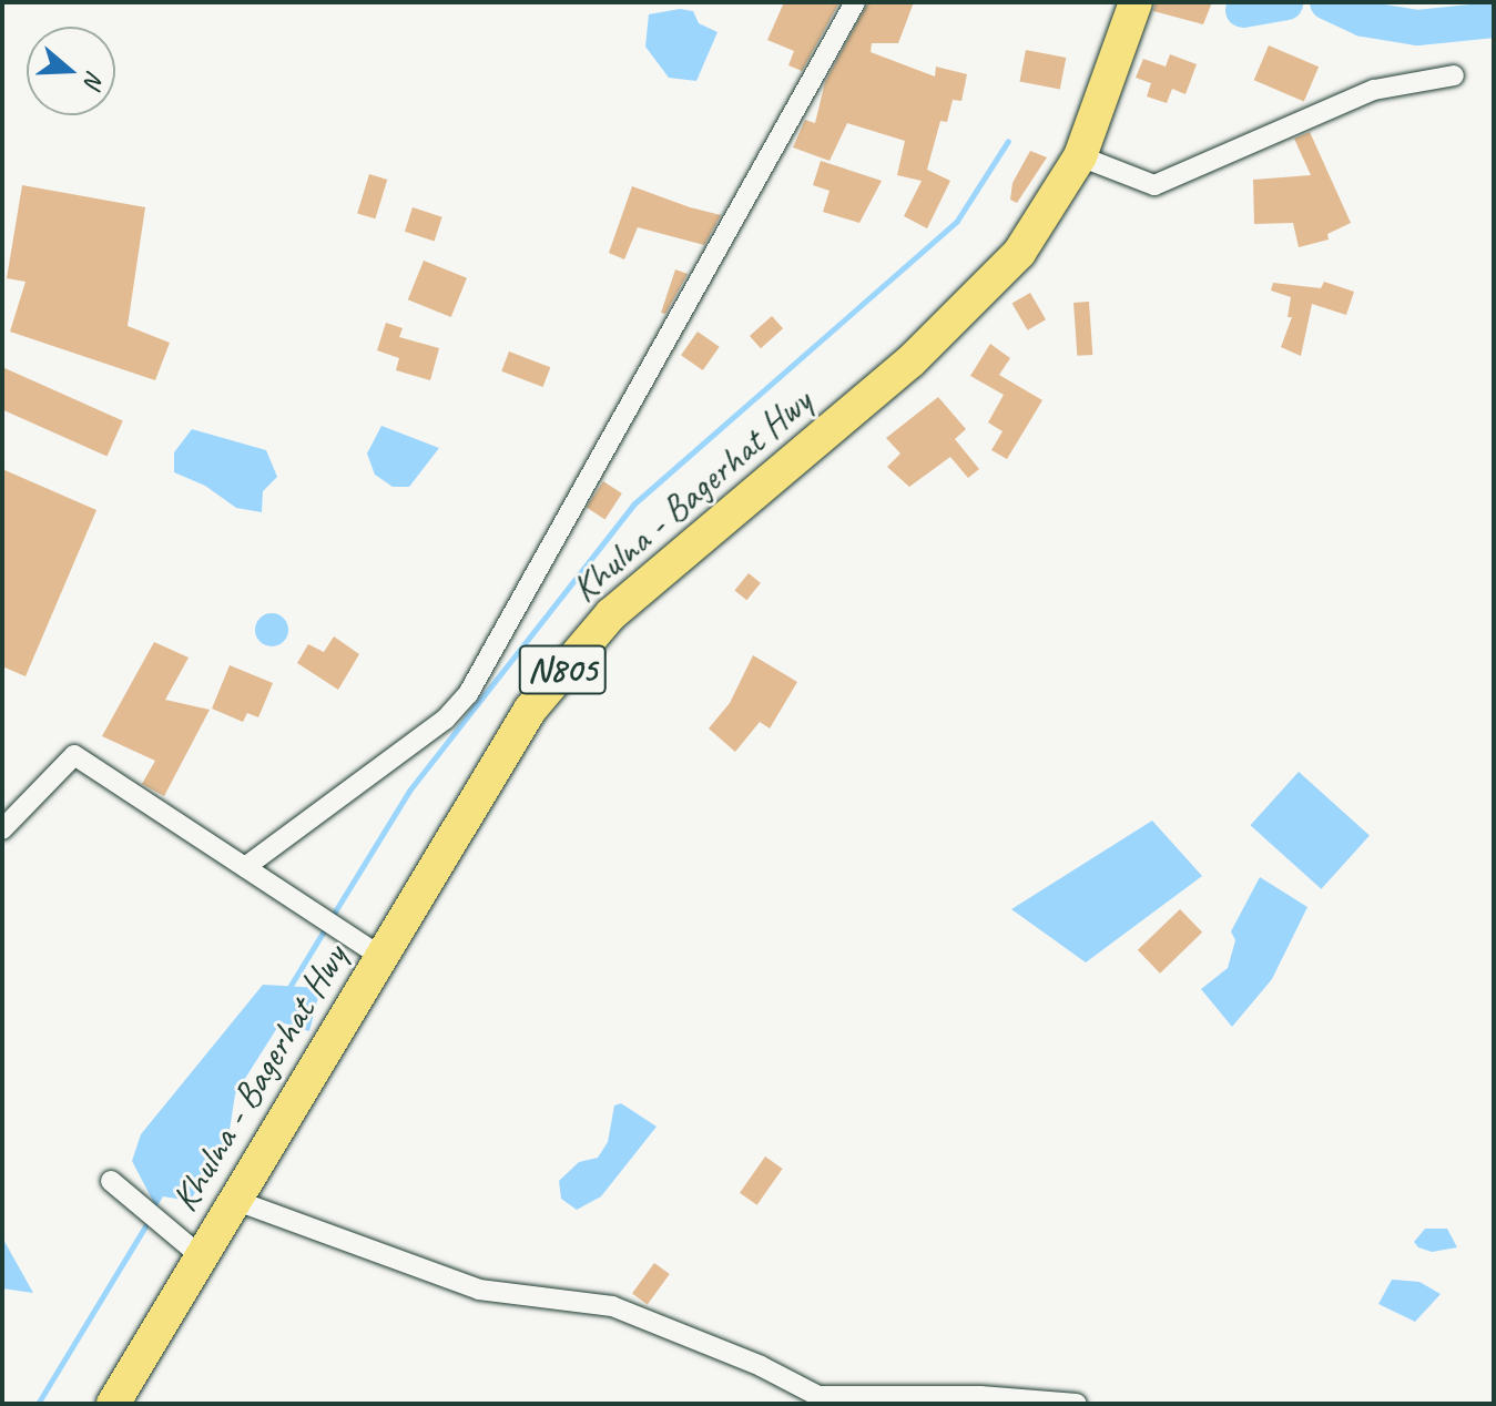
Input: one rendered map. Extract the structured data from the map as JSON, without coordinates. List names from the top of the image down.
{
  "streets": {
    "highway": ["Khulna - Bagerhat Hwy", "N805"]
  },
  "north": "right"
}
